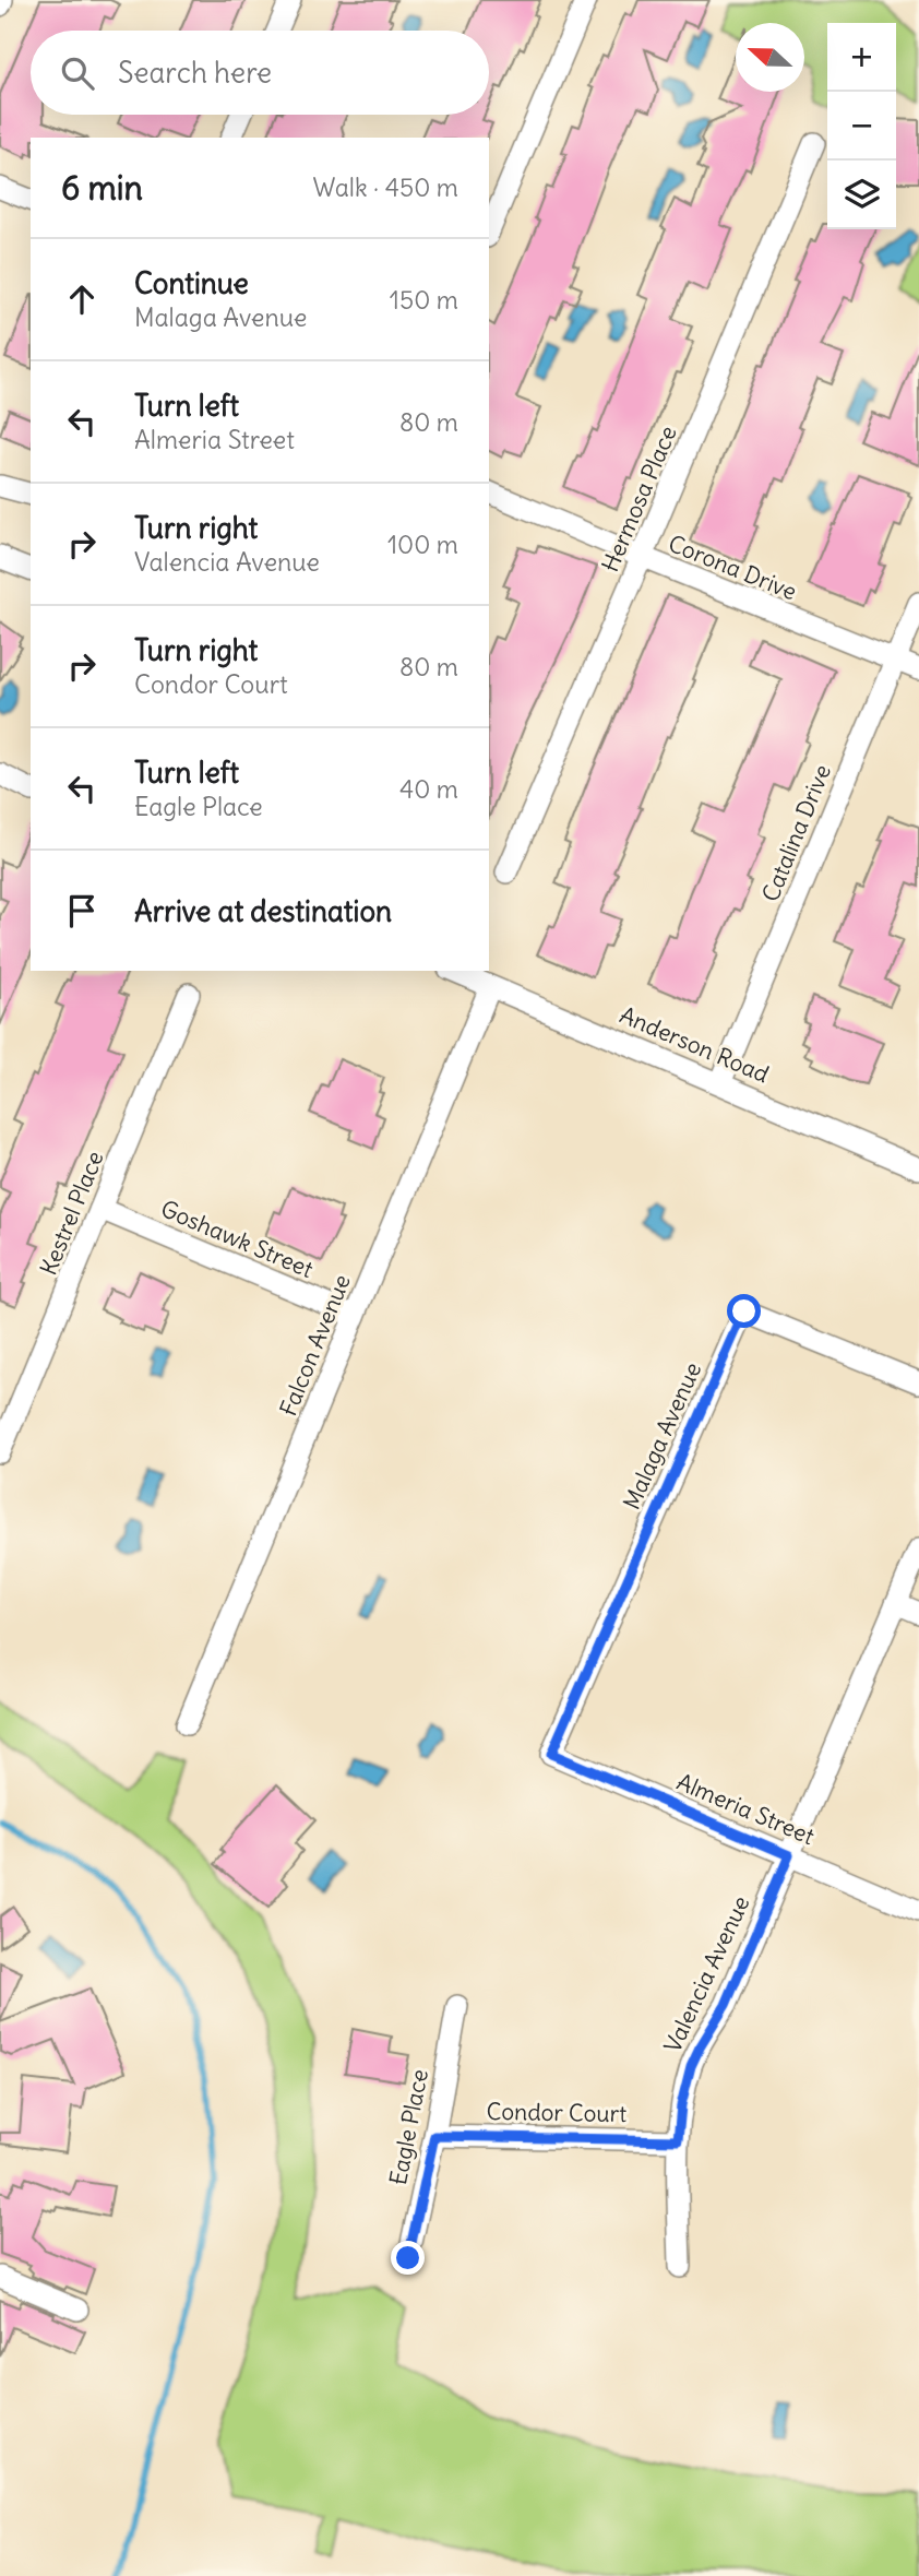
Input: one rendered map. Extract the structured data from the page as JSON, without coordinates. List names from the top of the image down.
{
  "streets": {
    "street": [
      "Hermosa Place",
      "Corona Drive",
      "Catalina Drive",
      "Anderson Road",
      "Kestrel Place",
      "Goshawk Street",
      "Falcon Avenue",
      "Malaga Avenue",
      "Almeria Street",
      "Valencia Avenue",
      "Condor Court",
      "Eagle Place"
    ]
  },
  "crossings": [
    ["Hermosa Place", "Corona Drive"],
    ["Corona Drive", "Catalina Drive"],
    ["Catalina Drive", "Anderson Road"],
    ["Anderson Road", "Falcon Avenue"],
    ["Kestrel Place", "Goshawk Street"],
    ["Goshawk Street", "Falcon Avenue"],
    ["Malaga Avenue", "Almeria Street"],
    ["Almeria Street", "Valencia Avenue"],
    ["Valencia Avenue", "Condor Court"],
    ["Condor Court", "Eagle Place"]
  ],
  "north": "left",
  "page": {
    "map_buttons": ["+", "−"],
    "search": "Search here",
    "heading": ["6 min", "Walk · 450 m"],
    "list": [
      ["Continue", "Malaga Avenue", "150 m"],
      ["Turn left", "Almeria Street", "80 m"],
      ["Turn right", "Valencia Avenue", "100 m"],
      ["Turn right", "Condor Court", "80 m"],
      ["Turn left", "Eagle Place", "40 m"],
      "Arrive at destination"
    ]
  }
}
